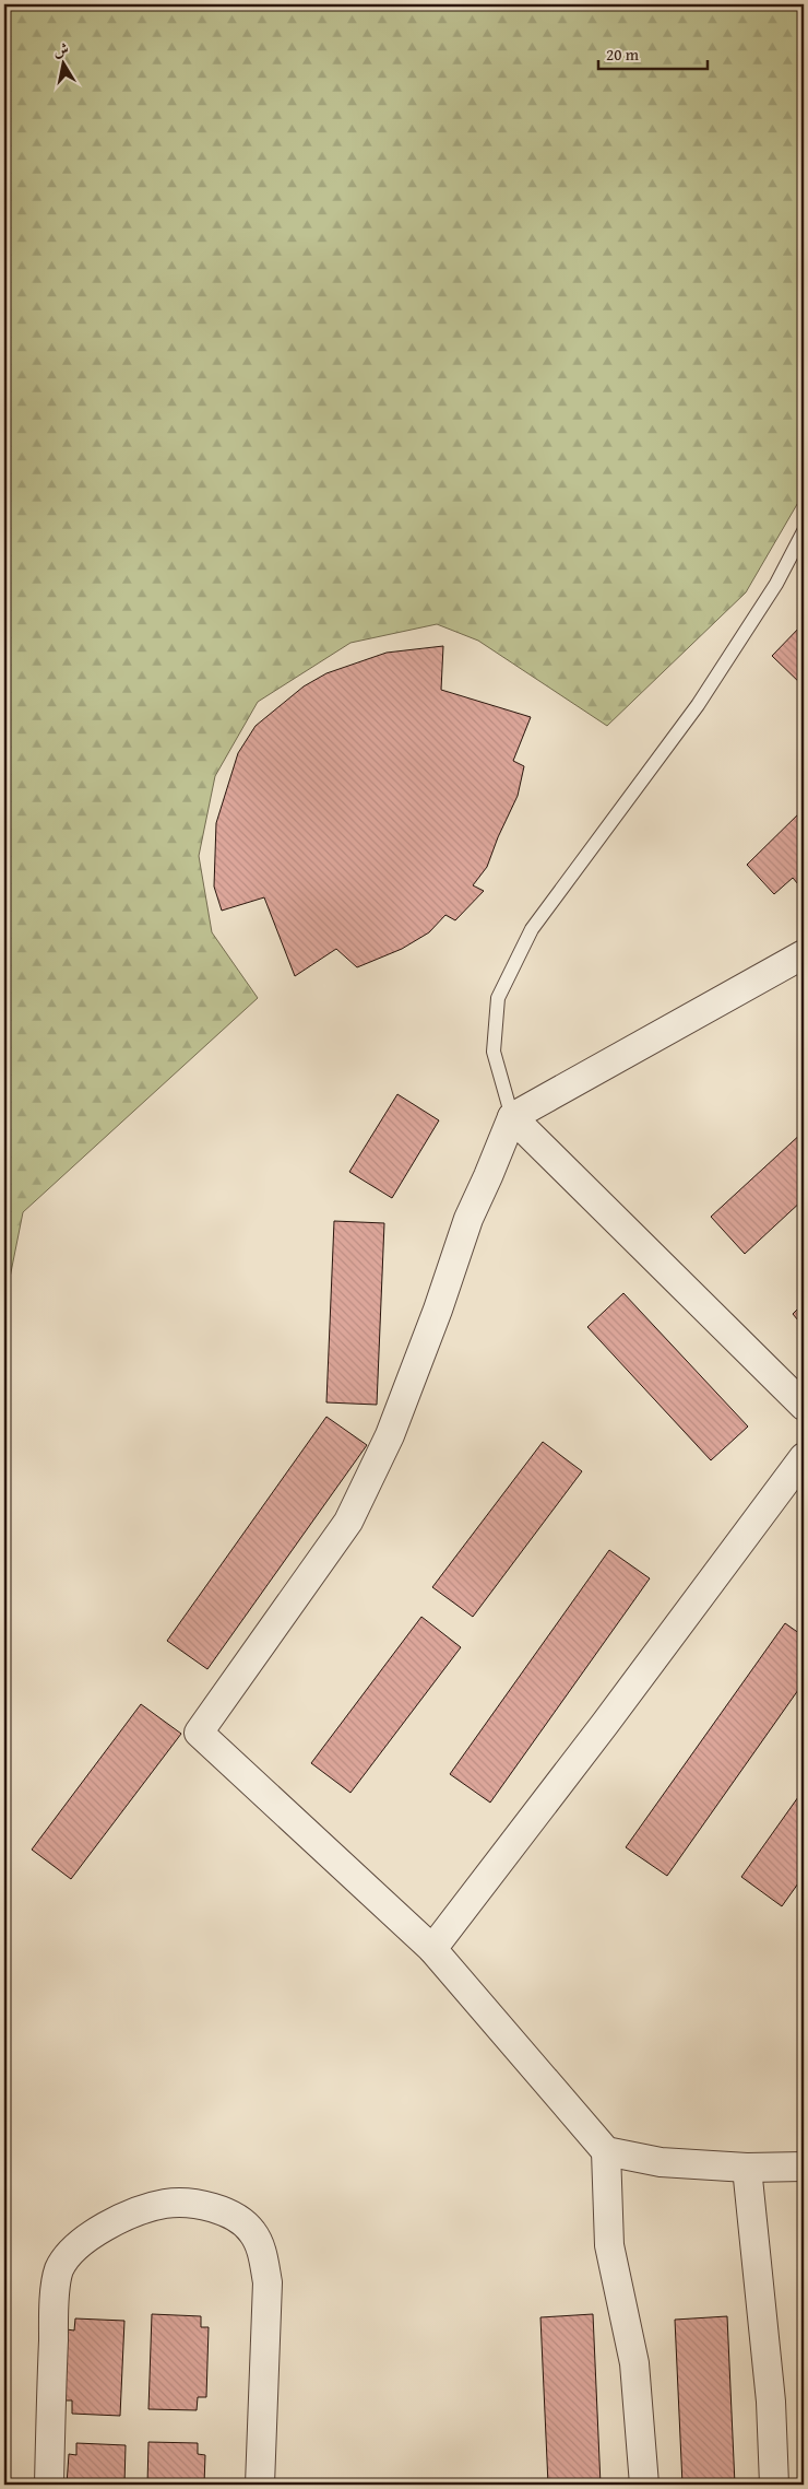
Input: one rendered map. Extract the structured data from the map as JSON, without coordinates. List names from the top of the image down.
{
  "scale_bar": "20 m",
  "north": "top"
}
